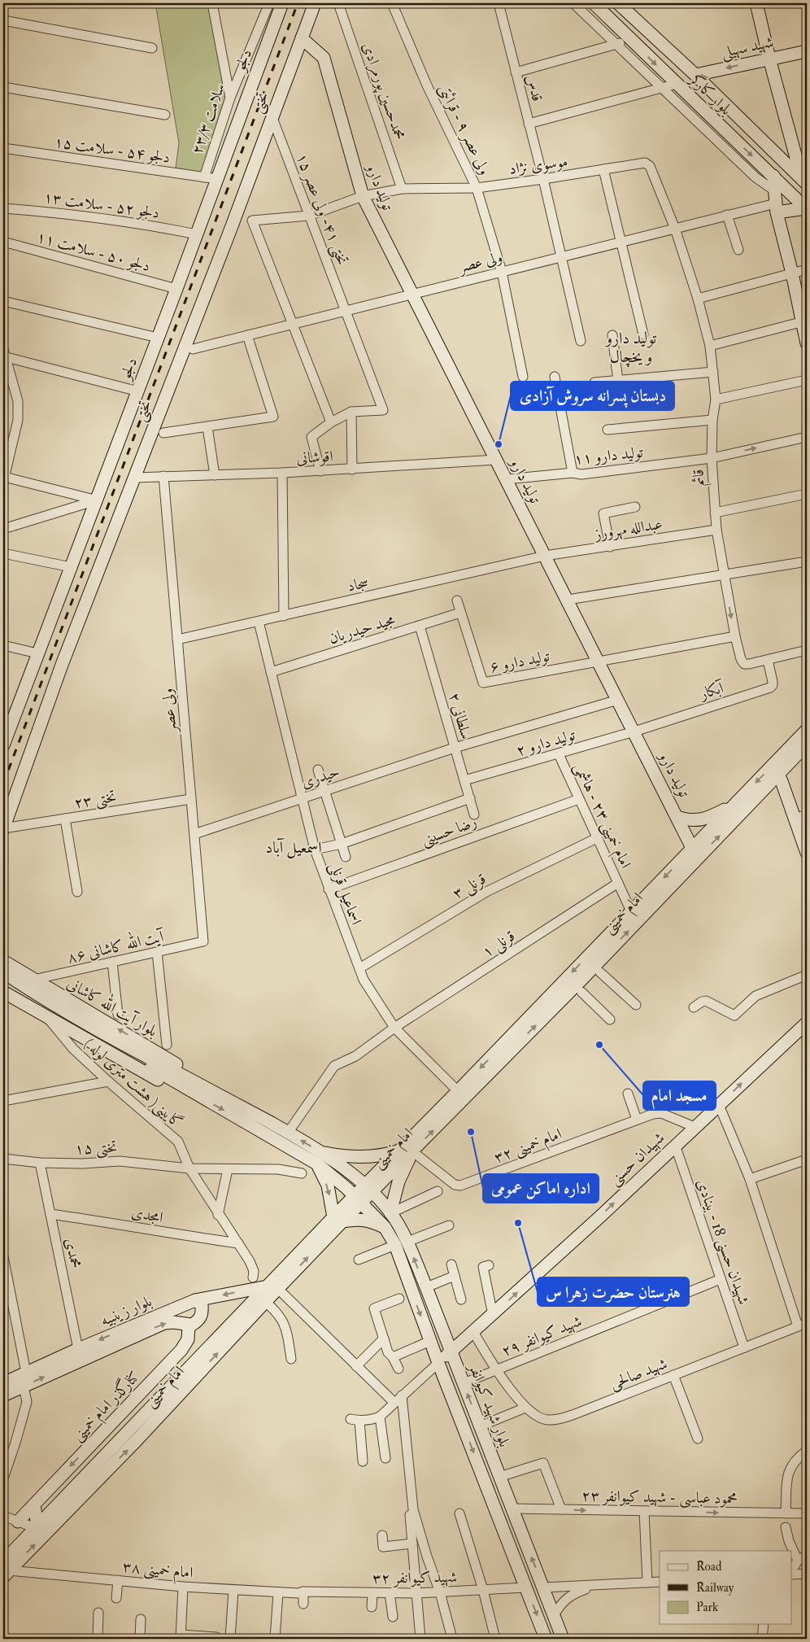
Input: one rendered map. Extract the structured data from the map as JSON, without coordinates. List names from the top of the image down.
{
  "streets": {
    "main road": [
      "شهید سهیلی",
      "دلجو",
      "بلوار کارگر",
      "تختی",
      "تولید دارو",
      "امام خمینی",
      "بلوار آیت الله کاشانی",
      "شهیدان حسنی",
      "بلوار زینبیه",
      "بلوار شهید کیوانفر",
      "کنارگذر امام خمینی"
    ],
    "street": [
      "قدس",
      "محمدحسین پورمرادی",
      "سلامت ۲۳/۳",
      "ولی عصر ۹ - قرائتی",
      "دلجو ۵۴ - سلامت ۱۵",
      "موسوی نژاد",
      "دلجو ۵۲ - سلامت ۱۳",
      "تختی ۴۱- ولی عصر ۱۵",
      "دلجو ۵۰ - سلامت ۱۱",
      "ولی عصر",
      "تولید دارو ۱۱",
      "اقوشانی",
      "قائم",
      "عبدالله مهرورز",
      "سجاد",
      "مجید حیدریان",
      "تولید دارو ۶",
      "آبکار",
      "۲ سلطانی",
      "تولید دارو ۲",
      "حیدری",
      "تختی ۲۳",
      "امام خمینی ۲۳ - هاشمی",
      "رضا حسینی",
      "قرنلی ۳",
      "اسماعیل قرنلی",
      "قرنلی ۱",
      "آیت الله کاشانی ۸۶",
      "گایینی( هشت متری لوله )",
      "امام خمینی ۳۲",
      "تختی ۱۵",
      "امجدی",
      "شهیدان حسنی 18 - بینادی",
      "محمدی",
      "شهید کیوانفر ۲۹",
      "شهید صالحی",
      "محمود عباسی - شهید کیوانفر ۲۳",
      "امام خمینی ۳۸",
      "شهید کیوانفر ۳۲"
    ]
  },
  "crossings": [
    ["شهید سهیلی", "بلوار کارگر"],
    ["دلجو", "دلجو ۵۴ - سلامت ۱۵"],
    ["دلجو", "دلجو ۵۲ - سلامت ۱۳"],
    ["دلجو", "دلجو ۵۰ - سلامت ۱۱"],
    ["قدس", "موسوی نژاد"],
    ["قدس", "ولی عصر"],
    ["محمدحسین پورمرادی", "موسوی نژاد"],
    ["تختی", "تولید دارو"],
    ["تختی", "تختی ۴۱- ولی عصر ۱۵"],
    ["تختی", "اقوشانی"],
    ["تختی", "تختی ۲۳"],
    ["سلامت ۲۳/۳", "دلجو ۵۴ - سلامت ۱۵"],
    ["ولی عصر ۹ - قرائتی", "موسوی نژاد"],
    ["ولی عصر ۹ - قرائتی", "ولی عصر"],
    ["موسوی نژاد", "تولید دارو"],
    ["موسوی نژاد", "تختی ۴۱- ولی عصر ۱۵"],
    ["موسوی نژاد", "ولی عصر"],
    ["موسوی نژاد", "قائم"],
    ["تولید دارو", "ولی عصر"],
    ["تولید دارو", "تولید دارو ۱۱"],
    ["تولید دارو", "اقوشانی"],
    ["تولید دارو", "عبدالله مهرورز"],
    ["تولید دارو", "سجاد"],
    ["تولید دارو", "تولید دارو ۶"],
    ["تولید دارو", "آبکار"],
    ["تولید دارو", "تولید دارو ۲"],
    ["تولید دارو", "حیدری"],
    ["تولید دارو", "امام خمینی"],
    ["تختی ۴۱- ولی عصر ۱۵", "ولی عصر"],
    ["ولی عصر", "اقوشانی"],
    ["ولی عصر", "قائم"],
    ["ولی عصر", "سجاد"],
    ["ولی عصر", "حیدری"],
    ["ولی عصر", "تختی ۲۳"],
    ["ولی عصر", "آیت الله کاشانی ۸۶"],
    ["تولید دارو ۱۱", "قائم"],
    ["قائم", "عبدالله مهرورز"],
    ["قائم", "آبکار"],
    ["عبدالله مهرورز", "سجاد"],
    ["سجاد", "اسماعیل قرنلی"],
    ["مجید حیدریان", "تولید دارو ۶"],
    ["مجید حیدریان", "۲ سلطانی"],
    ["مجید حیدریان", "اسماعیل قرنلی"],
    ["آبکار", "تولید دارو ۲"],
    ["۲ سلطانی", "تولید دارو ۲"],
    ["۲ سلطانی", "حیدری"],
    ["تولید دارو ۲", "امام خمینی ۲۳ - هاشمی"],
    ["حیدری", "اسماعیل قرنلی"],
    ["امام خمینی ۲۳ - هاشمی", "رضا حسینی"],
    ["امام خمینی ۲۳ - هاشمی", "قرنلی ۳"],
    ["امام خمینی ۲۳ - هاشمی", "امام خمینی"],
    ["امام خمینی ۲۳ - هاشمی", "قرنلی ۱"],
    ["رضا حسینی", "اسماعیل قرنلی"],
    ["قرنلی ۳", "اسماعیل قرنلی"],
    ["اسماعیل قرنلی", "امام خمینی"],
    ["اسماعیل قرنلی", "قرنلی ۱"],
    ["امام خمینی", "بلوار آیت الله کاشانی"],
    ["امام خمینی", "امام خمینی ۳۲"],
    ["امام خمینی", "بلوار زینبیه"],
    ["امام خمینی", "بلوار شهید کیوانفر"],
    ["امام خمینی", "امام خمینی ۳۸"],
    ["قرنلی ۱", "بلوار آیت الله کاشانی"],
    ["آیت الله کاشانی ۸۶", "بلوار آیت الله کاشانی"],
    ["بلوار آیت الله کاشانی", "گایینی( هشت متری لوله )"],
    ["بلوار آیت الله کاشانی", "بلوار شهید کیوانفر"],
    ["گایینی( هشت متری لوله )", "تختی ۱۵"],
    ["گایینی( هشت متری لوله )", "امجدی"],
    ["تختی ۱۵", "محمدی"],
    ["شهیدان حسنی", "شهیدان حسنی 18 - بینادی"],
    ["شهیدان حسنی", "شهید صالحی"],
    ["شهیدان حسنی", "بلوار شهید کیوانفر"],
    ["امجدی", "محمدی"],
    ["شهیدان حسنی 18 - بینادی", "شهید کیوانفر ۲۹"],
    ["شهیدان حسنی 18 - بینادی", "شهید صالحی"],
    ["محمدی", "بلوار زینبیه"],
    ["بلوار زینبیه", "کنارگذر امام خمینی"],
    ["شهید کیوانفر ۲۹", "شهید صالحی"],
    ["شهید کیوانفر ۲۹", "بلوار شهید کیوانفر"],
    ["بلوار شهید کیوانفر", "محمود عباسی - شهید کیوانفر ۲۳"],
    ["بلوار شهید کیوانفر", "شهید کیوانفر ۳۲"],
    ["امام خمینی ۳۸", "شهید کیوانفر ۳۲"]
  ],
  "one_way": ["شهید سهیلی", "شهیدان حسنی", "کنارگذر امام خمینی"],
  "districts": ["تولید دارو و یخچال", "اسمعیل آباد"],
  "places": [
    "دبستان پسرانه سروش آزادی",
    "مسجد امام",
    "اداره اماکن عمومی",
    "هنرستان حضرت زهرا س"
  ],
  "legend": ["Road", "Railway", "Park"]
}
